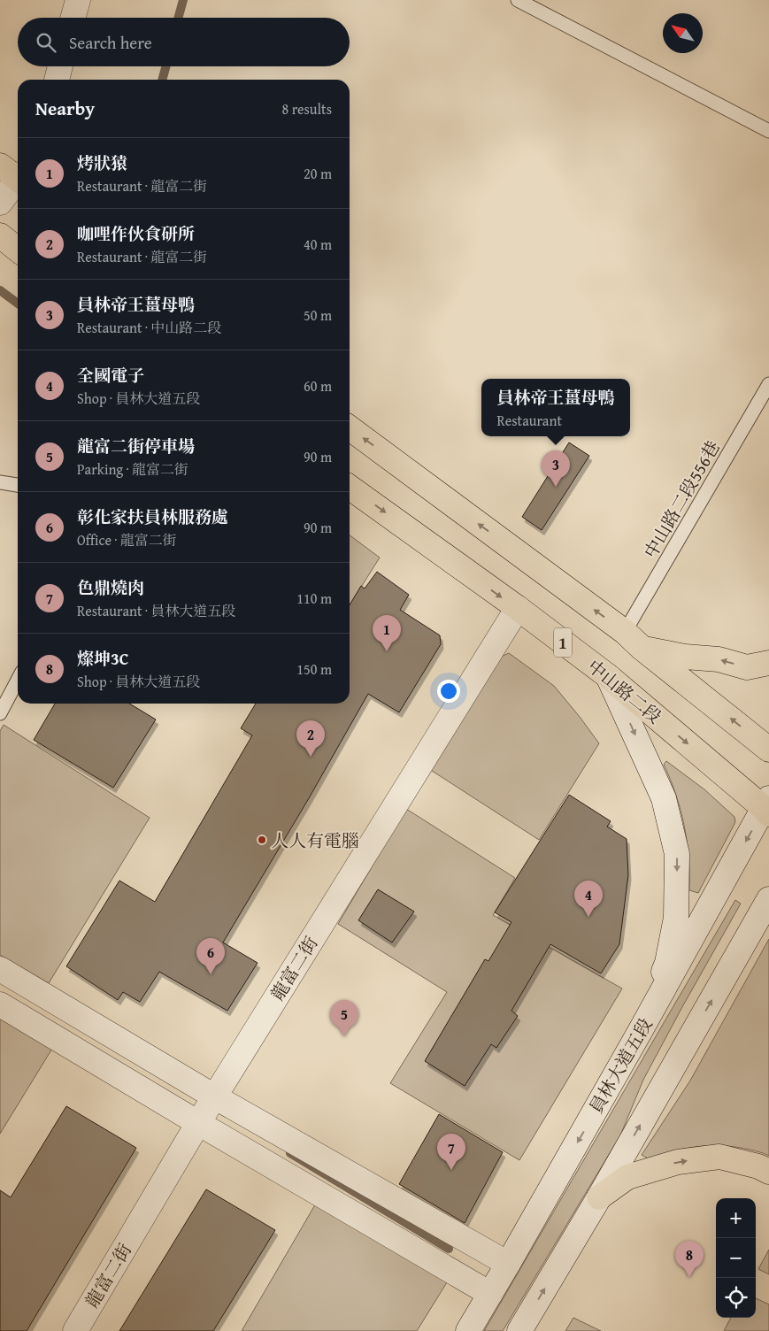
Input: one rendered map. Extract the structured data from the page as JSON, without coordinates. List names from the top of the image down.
{
  "streets": {
    "main road": ["1", "中山路二段"],
    "street": ["龍富二街", "員林大道五段"],
    "lane": ["中山路二段556巷"]
  },
  "crossings": [
    ["中山路二段", "龍富二街"],
    ["中山路二段", "員林大道五段"]
  ],
  "places": ["人人有電腦"],
  "north": "top left",
  "page": {
    "search": "Search here",
    "heading": ["Nearby", "8 results"],
    "list": [
      {
        "mark": "1",
        "name": "烤狀猿",
        "note": "Restaurant · 龍富二街",
        "value": "20 m"
      },
      {
        "mark": "2",
        "name": "咖哩作伙食研所",
        "note": "Restaurant · 龍富二街",
        "value": "40 m"
      },
      {
        "mark": "3",
        "name": "員林帝王薑母鴨",
        "note": "Restaurant · 中山路二段",
        "value": "50 m"
      },
      {
        "mark": "4",
        "name": "全國電子",
        "note": "Shop · 員林大道五段",
        "value": "60 m"
      },
      {
        "mark": "5",
        "name": "龍富二街停車場",
        "note": "Parking · 龍富二街",
        "value": "90 m"
      },
      {
        "mark": "6",
        "name": "彰化家扶員林服務處",
        "note": "Office · 龍富二街",
        "value": "90 m"
      },
      {
        "mark": "7",
        "name": "色鼎燒肉",
        "note": "Restaurant · 員林大道五段",
        "value": "110 m"
      },
      {
        "mark": "8",
        "name": "燦坤3C",
        "note": "Shop · 員林大道五段",
        "value": "150 m"
      }
    ],
    "popup": ["員林帝王薑母鴨", "Restaurant"],
    "pins": [
      "3",
      "1",
      "2",
      "4",
      "6",
      "5",
      "7",
      "8"
    ],
    "map_buttons": ["+", "−"]
  }
}
